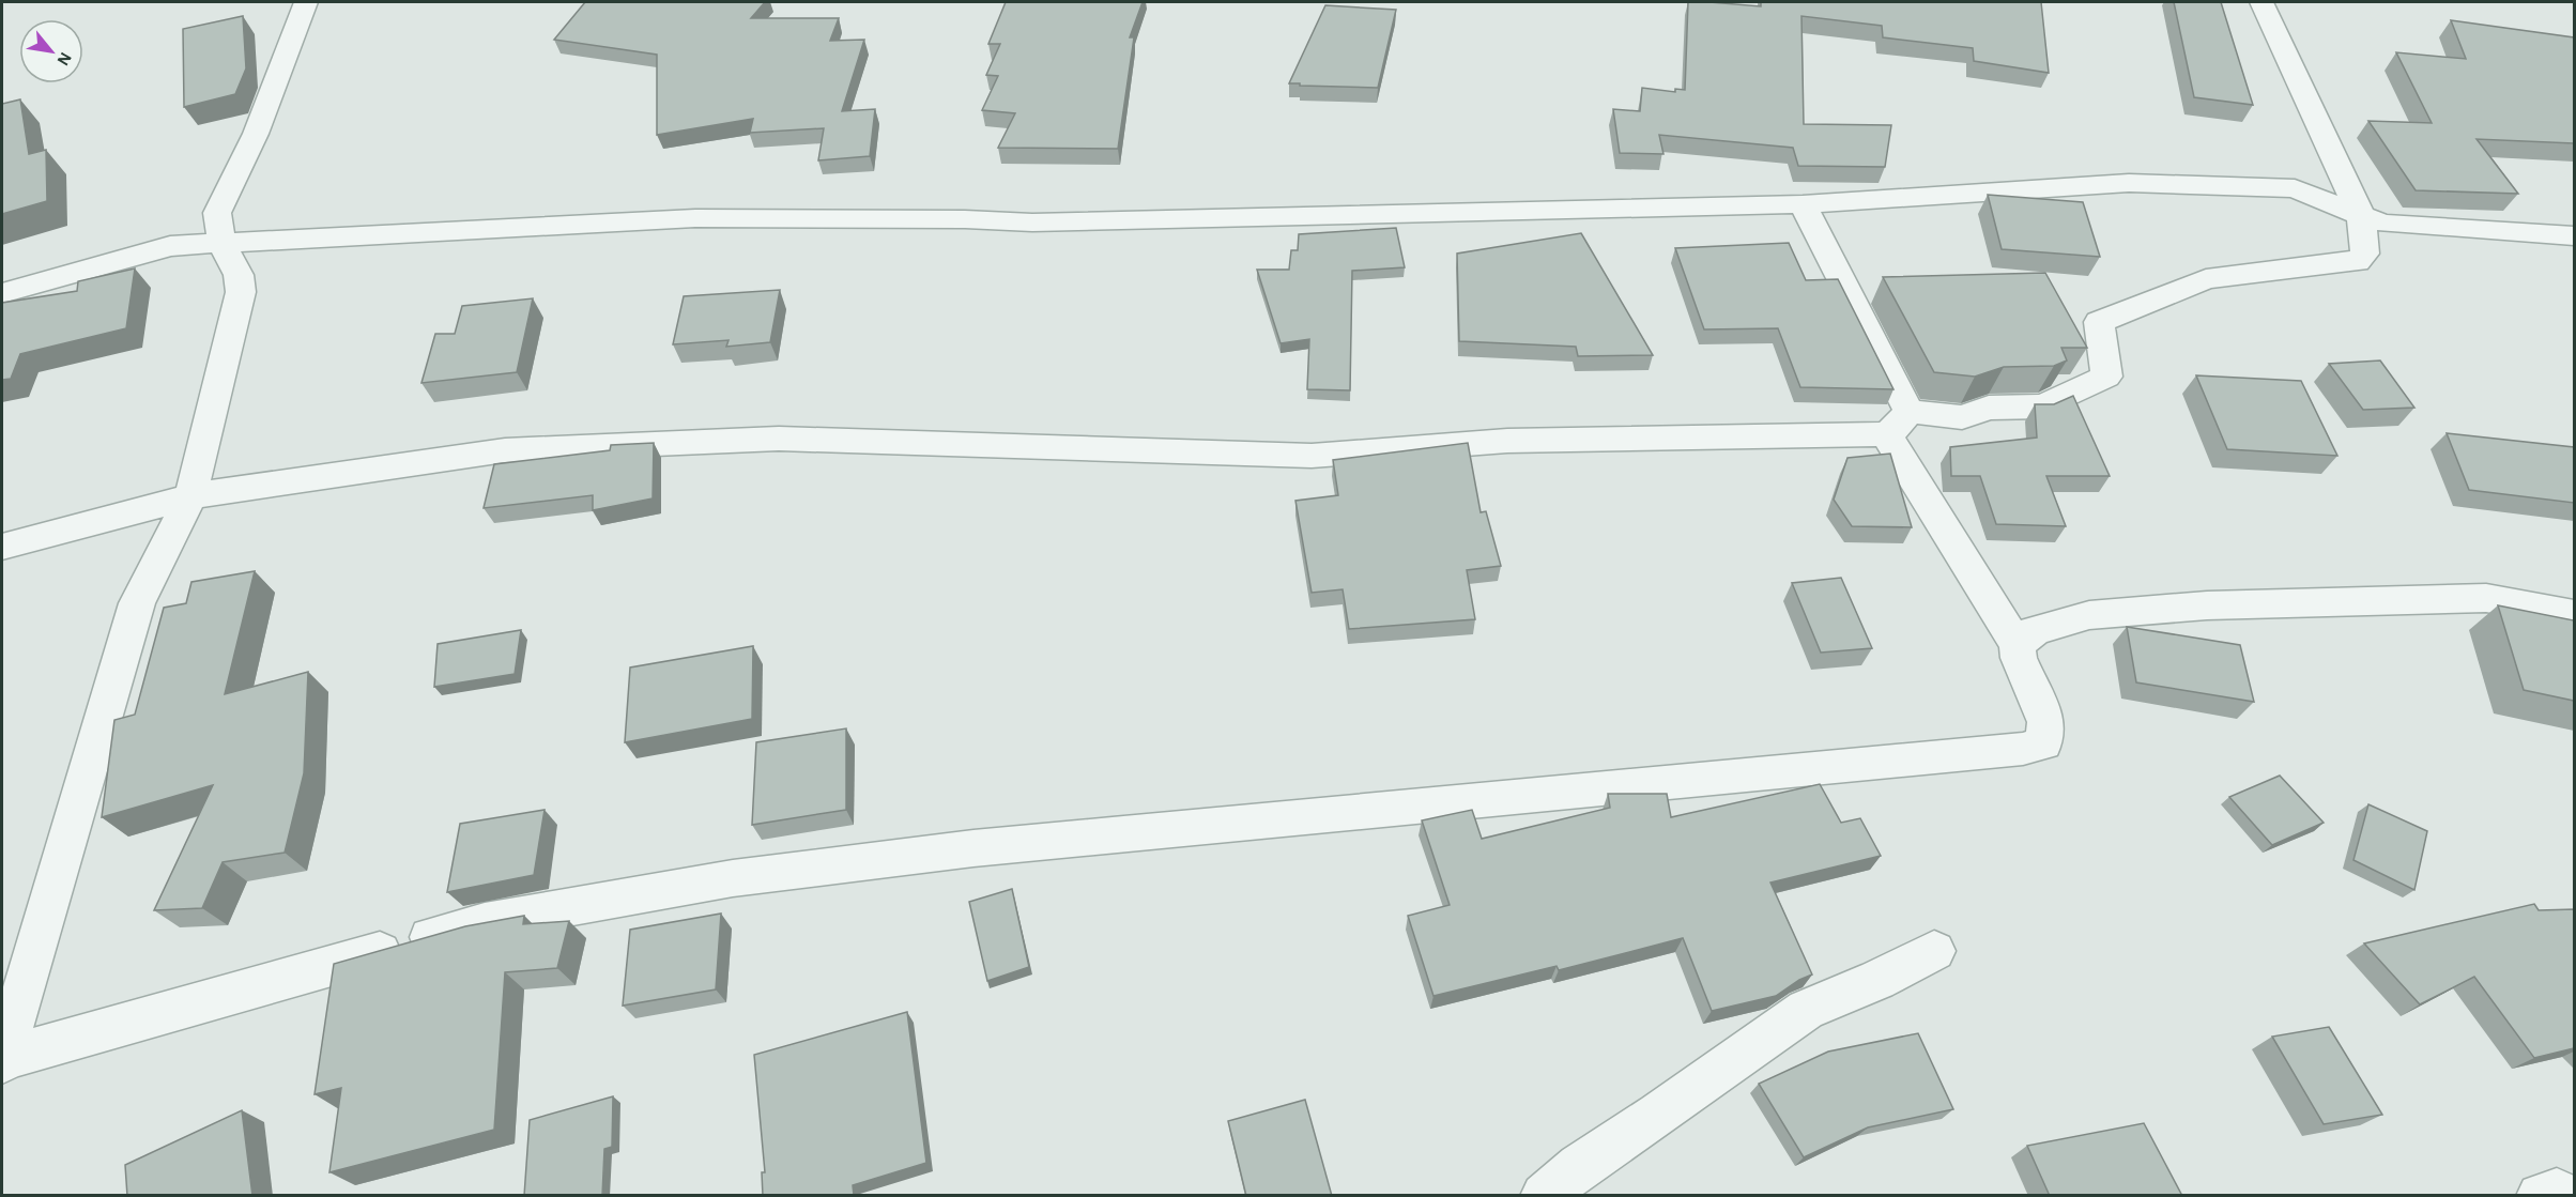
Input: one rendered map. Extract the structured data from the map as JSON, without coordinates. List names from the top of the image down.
{
  "north": "bottom right"
}
